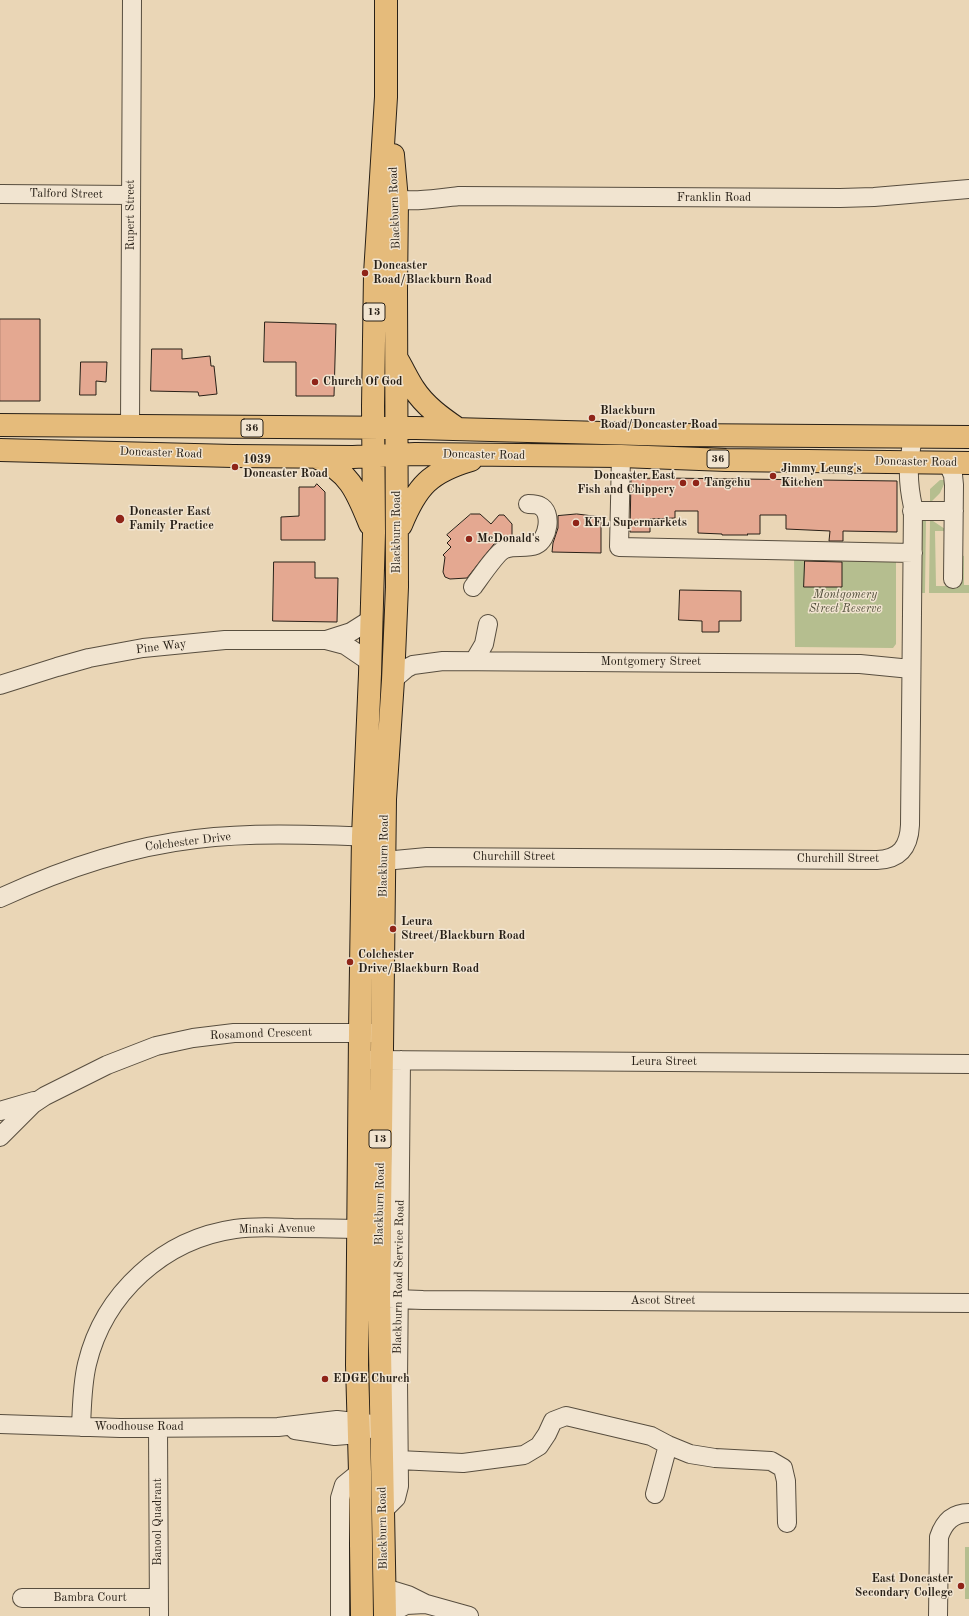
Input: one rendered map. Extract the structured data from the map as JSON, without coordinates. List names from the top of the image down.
{
  "streets": {
    "main road": [
      "Blackburn Road",
      "13",
      "36",
      "Doncaster Road"
    ],
    "street": [
      "Talford Street",
      "Franklin Road",
      "Rupert Street",
      "Pine Way",
      "Montgomery Street",
      "Colchester Drive",
      "Churchill Street",
      "Rosamond Crescent",
      "Leura Street",
      "Minaki Avenue",
      "Blackburn Road Service Road",
      "Ascot Street",
      "Woodhouse Road",
      "Banool Quadrant",
      "Bambra Court"
    ]
  },
  "crossings": [
    ["Talford Street", "Rupert Street"],
    ["Franklin Road", "Blackburn Road"],
    ["Blackburn Road", "Doncaster Road"],
    ["Blackburn Road", "Pine Way"],
    ["Blackburn Road", "Montgomery Street"],
    ["Blackburn Road", "Colchester Drive"],
    ["Blackburn Road", "Churchill Street"],
    ["Blackburn Road", "Rosamond Crescent"],
    ["Blackburn Road", "Leura Street"],
    ["Blackburn Road", "Minaki Avenue"],
    ["Blackburn Road", "Blackburn Road Service Road"],
    ["Blackburn Road", "Ascot Street"],
    ["Blackburn Road", "Woodhouse Road"],
    ["Rupert Street", "Doncaster Road"],
    ["Doncaster Road", "Churchill Street"],
    ["Pine Way", "Montgomery Street"],
    ["Montgomery Street", "Churchill Street"],
    ["Colchester Drive", "Churchill Street"],
    ["Leura Street", "Blackburn Road Service Road"],
    ["Minaki Avenue", "Woodhouse Road"],
    ["Blackburn Road Service Road", "Ascot Street"],
    ["Woodhouse Road", "Banool Quadrant"],
    ["Banool Quadrant", "Bambra Court"]
  ],
  "parks": ["Montgomery Street Reserve"],
  "places": [
    "Doncaster Road/Blackburn Road",
    "Church Of God",
    "Blackburn Road/Doncaster Road",
    "1039 Doncaster Road",
    "Jimmy Leung's Kitchen",
    "Doncaster East Fish and Chippery",
    "Tangchu",
    "Doncaster East Family Practice",
    "KFL Supermarkets",
    "McDonald's",
    "Leura Street/Blackburn Road",
    "Colchester Drive/Blackburn Road",
    "EDGE Church",
    "East Doncaster Secondary College"
  ]
}
